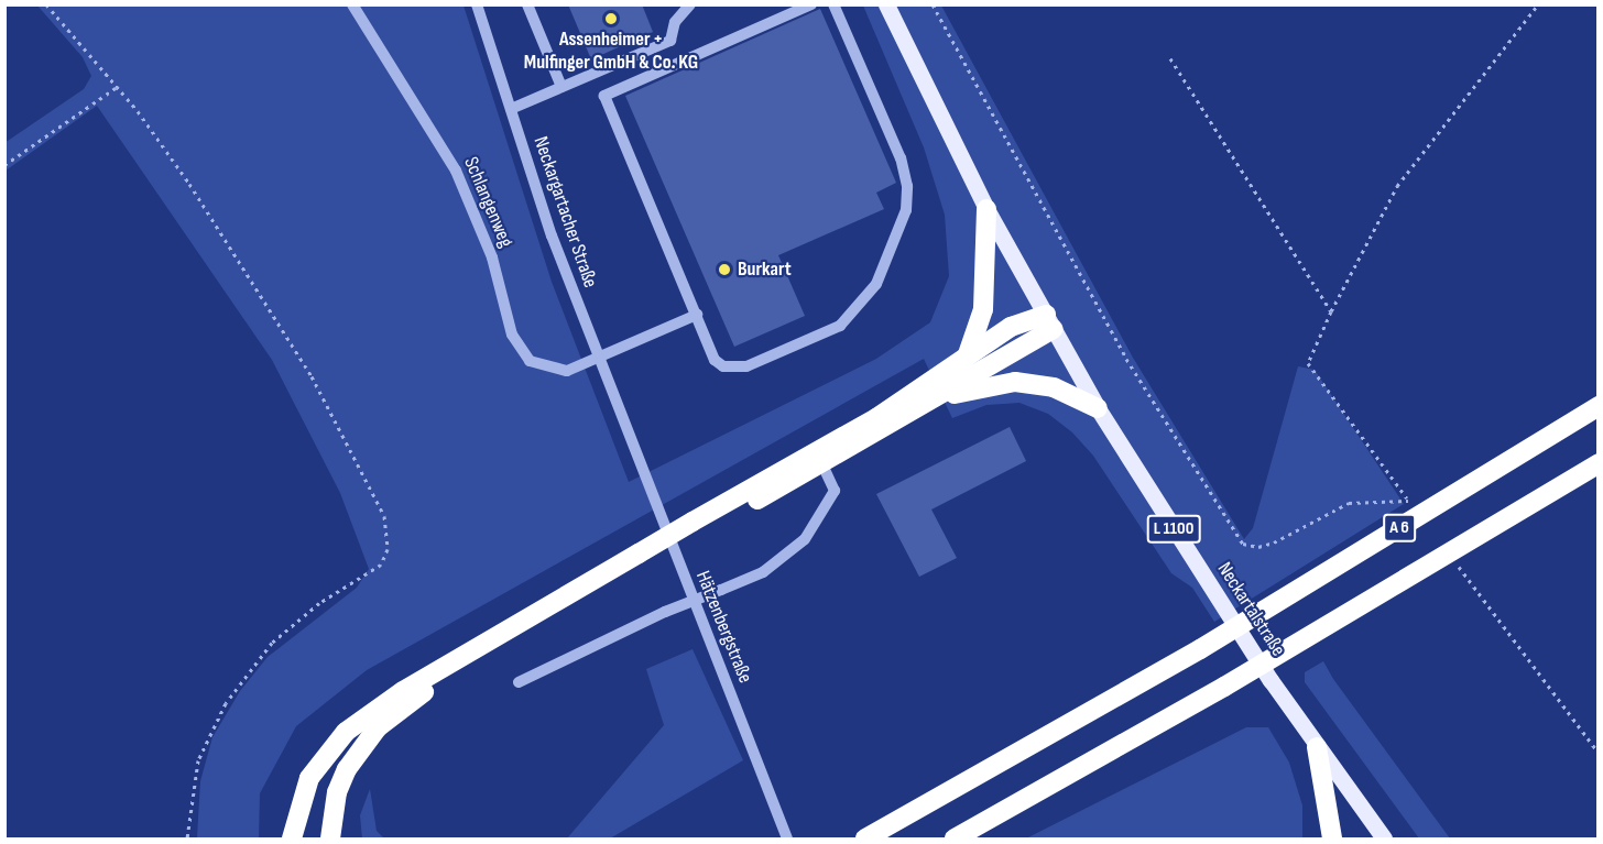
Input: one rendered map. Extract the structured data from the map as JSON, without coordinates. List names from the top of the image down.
{
  "streets": {
    "highway": ["A 6"],
    "main road": ["L 1100", "Neckartalstraße"],
    "street": ["Schlangenweg", "Neckargartacher Straße", "Hätzenbergstraße"]
  },
  "crossings": [
    ["Schlangenweg", "Neckargartacher Straße"],
    ["Neckargartacher Straße", "Hätzenbergstraße"],
    ["L 1100", "Neckartalstraße"]
  ],
  "places": ["Assenheimer + Mulfinger GmbH & Co. KG", "Burkart"]
}
